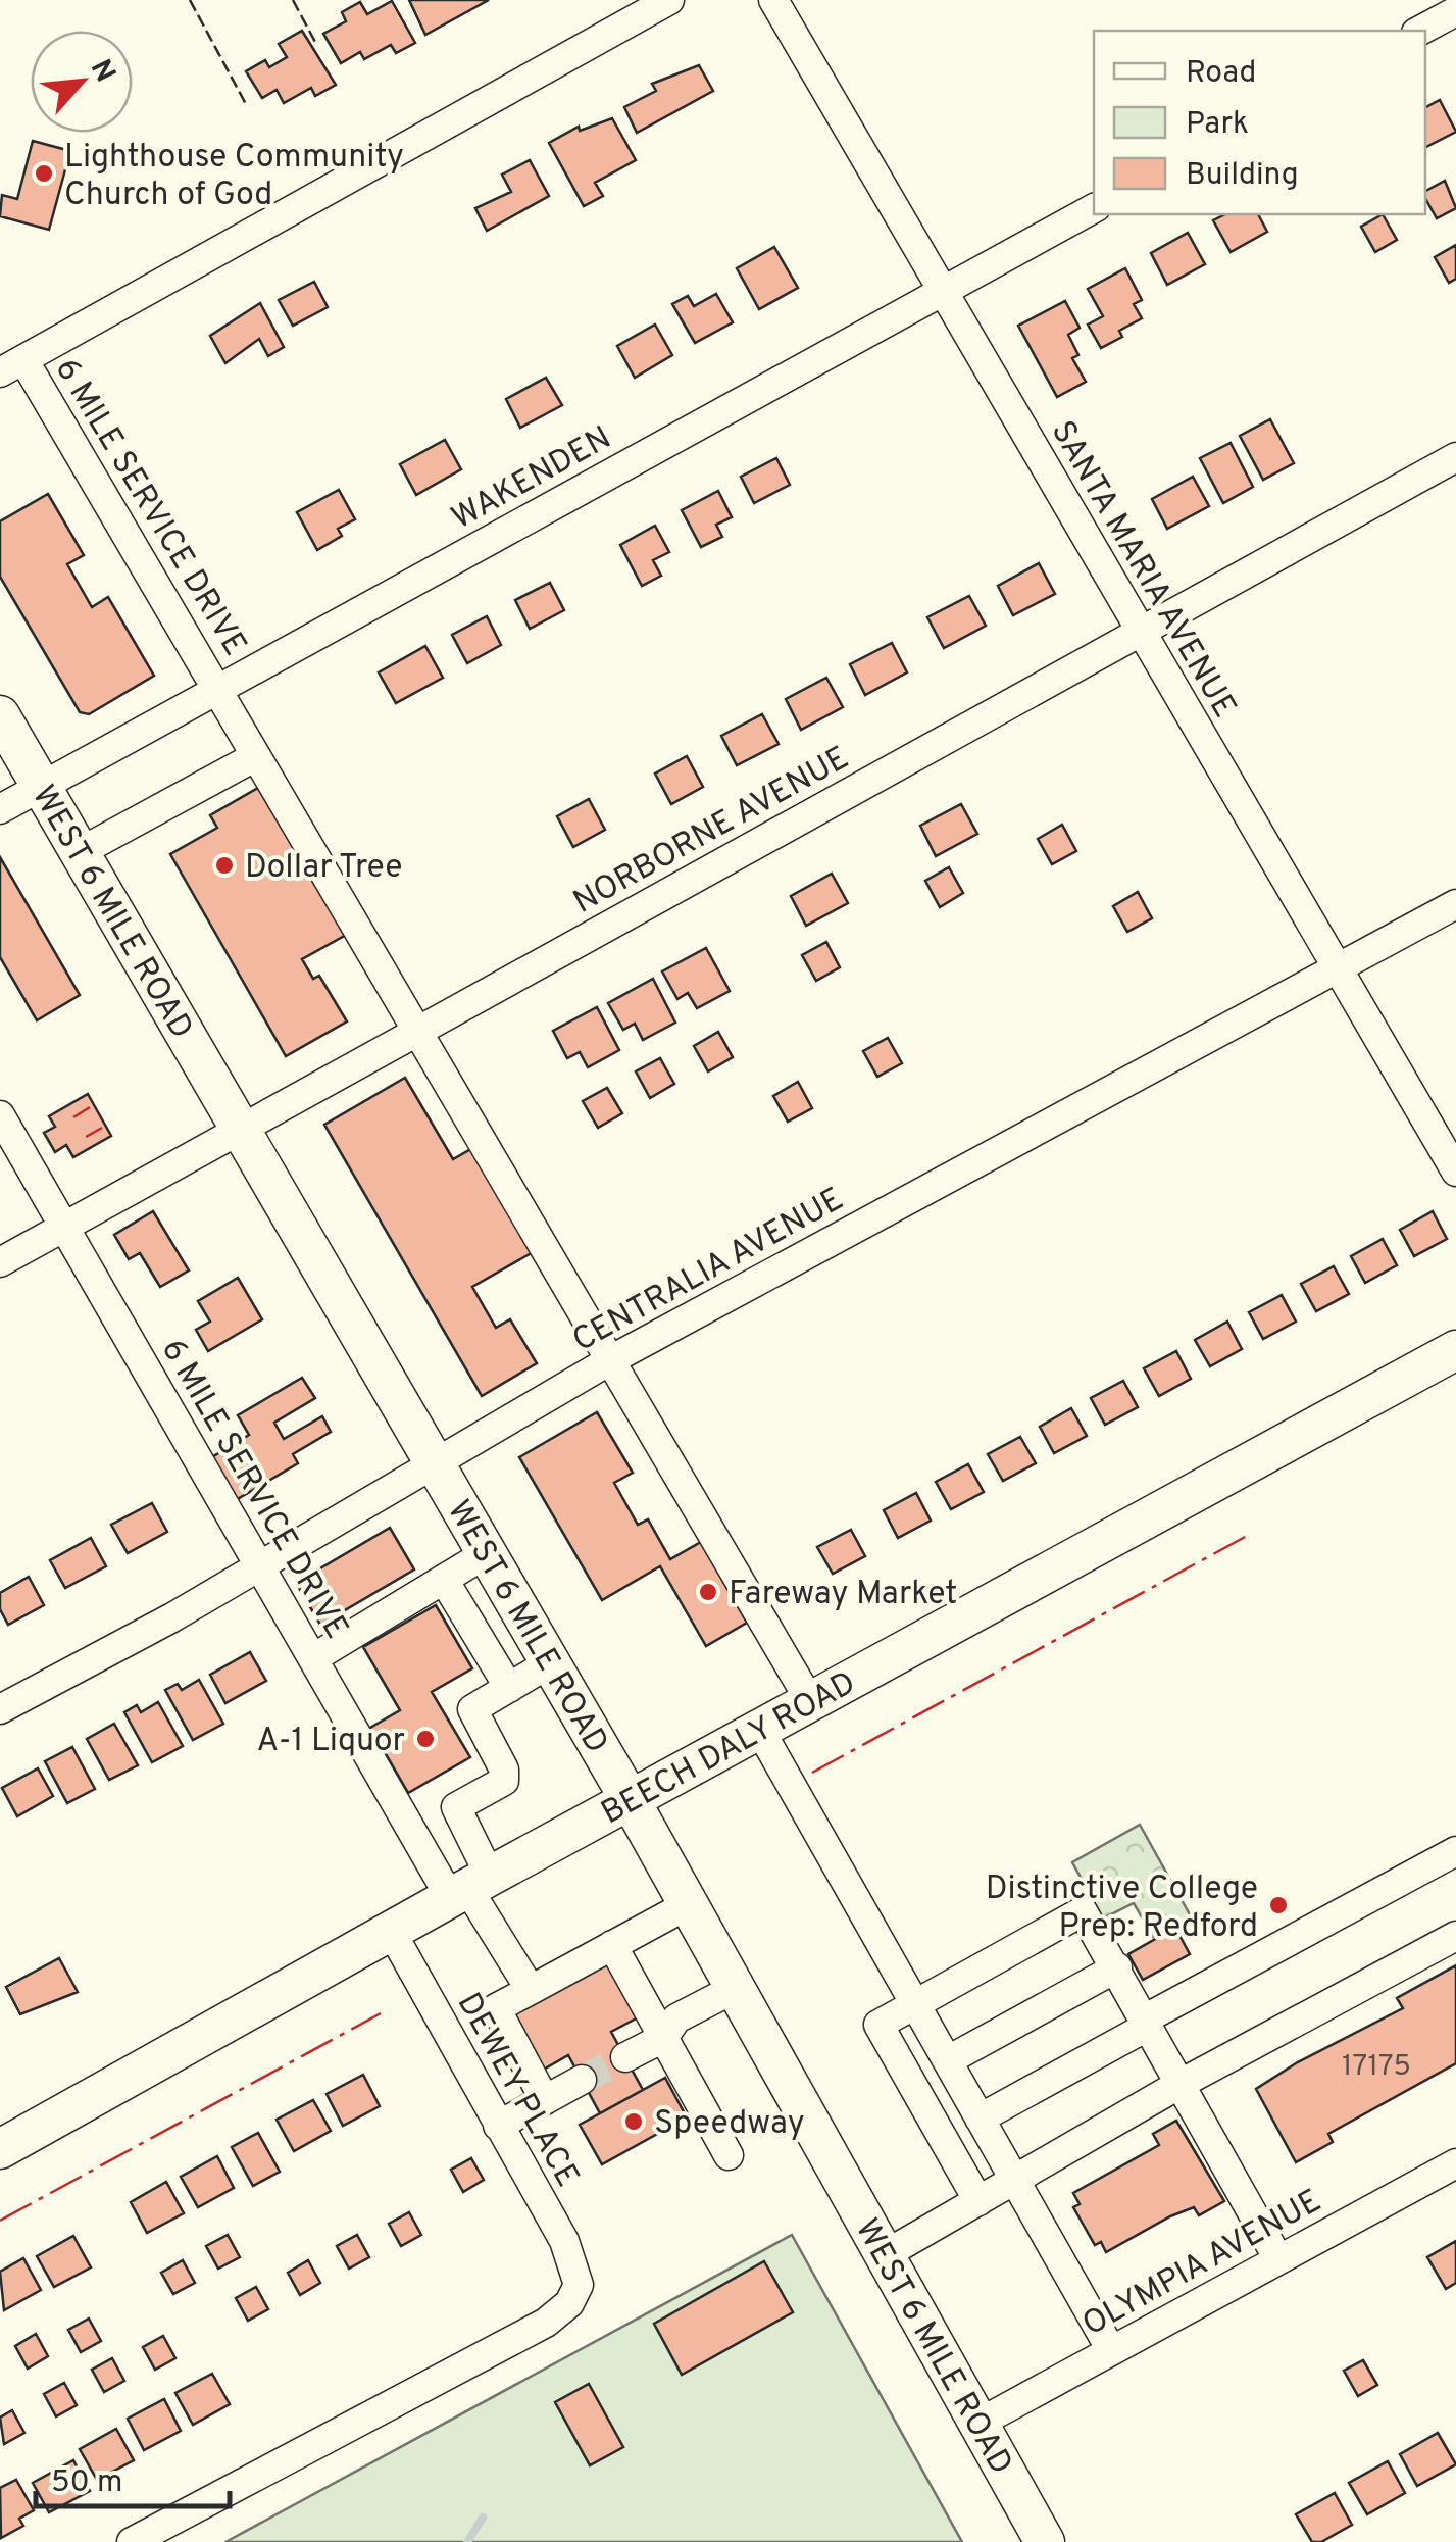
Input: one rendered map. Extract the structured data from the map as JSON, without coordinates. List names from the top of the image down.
{
  "streets": {
    "main road": ["WEST 6 MILE ROAD", "BEECH DALY ROAD"],
    "street": [
      "WAKENDEN",
      "6 MILE SERVICE DRIVE",
      "SANTA MARIA AVENUE",
      "NORBORNE AVENUE",
      "CENTRALIA AVENUE",
      "DEWEY PLACE",
      "OLYMPIA AVENUE"
    ]
  },
  "crossings": [
    ["WAKENDEN", "6 MILE SERVICE DRIVE"],
    ["WAKENDEN", "SANTA MARIA AVENUE"],
    ["WAKENDEN", "WEST 6 MILE ROAD"],
    ["6 MILE SERVICE DRIVE", "NORBORNE AVENUE"],
    ["6 MILE SERVICE DRIVE", "CENTRALIA AVENUE"],
    ["6 MILE SERVICE DRIVE", "BEECH DALY ROAD"],
    ["SANTA MARIA AVENUE", "NORBORNE AVENUE"],
    ["SANTA MARIA AVENUE", "CENTRALIA AVENUE"],
    ["NORBORNE AVENUE", "WEST 6 MILE ROAD"],
    ["WEST 6 MILE ROAD", "CENTRALIA AVENUE"],
    ["WEST 6 MILE ROAD", "BEECH DALY ROAD"],
    ["WEST 6 MILE ROAD", "OLYMPIA AVENUE"],
    ["BEECH DALY ROAD", "DEWEY PLACE"]
  ],
  "places": [
    "Lighthouse Community Church of God",
    "Dollar Tree",
    "Fareway Market",
    "A-1 Liquor",
    "Distinctive College Prep: Redford",
    "Speedway"
  ],
  "house_numbers": ["17175"],
  "legend": ["Road", "Park", "Building"],
  "scale_bar": "50 m",
  "north": "top right"
}
